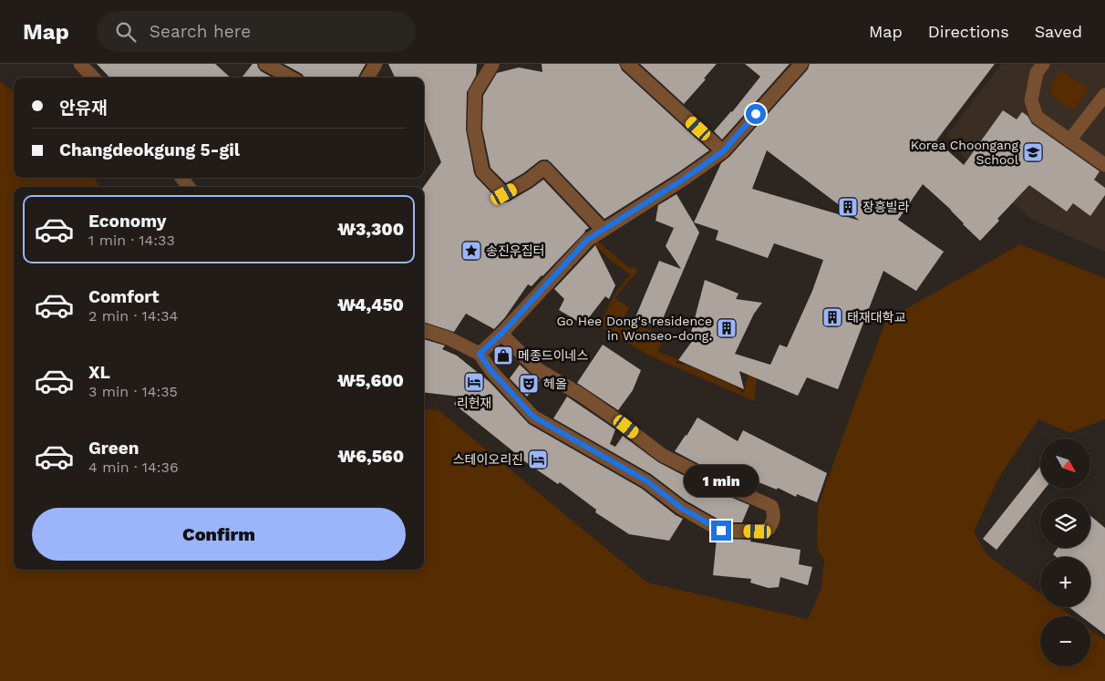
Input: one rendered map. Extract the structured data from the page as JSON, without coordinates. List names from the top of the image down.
{
  "places": {
    "school or university": ["Korea Choongang School"],
    "building": ["장흥빌라", "태재대학교", "Go Hee Dong's residence in Wonseo-dong."],
    "place": ["송진우집터"],
    "shop": ["메종드이네스"],
    "hotel": ["리헌재", "스테이오리진"],
    "theatre": ["헤올"]
  },
  "north": "bottom right",
  "page": {
    "header": "Map",
    "search": "Search here",
    "nav": ["Map", "Directions", "Saved"],
    "banner": ["안유재", "Changdeokgung 5-gil"],
    "list": [
      {
        "name": "Economy",
        "note": "1 min · 14:33",
        "value": "₩3,300"
      },
      {
        "name": "Comfort",
        "note": "2 min · 14:34",
        "value": "₩4,450"
      },
      {
        "name": "XL",
        "note": "3 min · 14:35",
        "value": "₩5,600"
      },
      {
        "name": "Green",
        "note": "4 min · 14:36",
        "value": "₩6,560"
      }
    ],
    "map_buttons": ["+", "−"],
    "bubble": "1 min",
    "buttons": "Confirm"
  }
}
